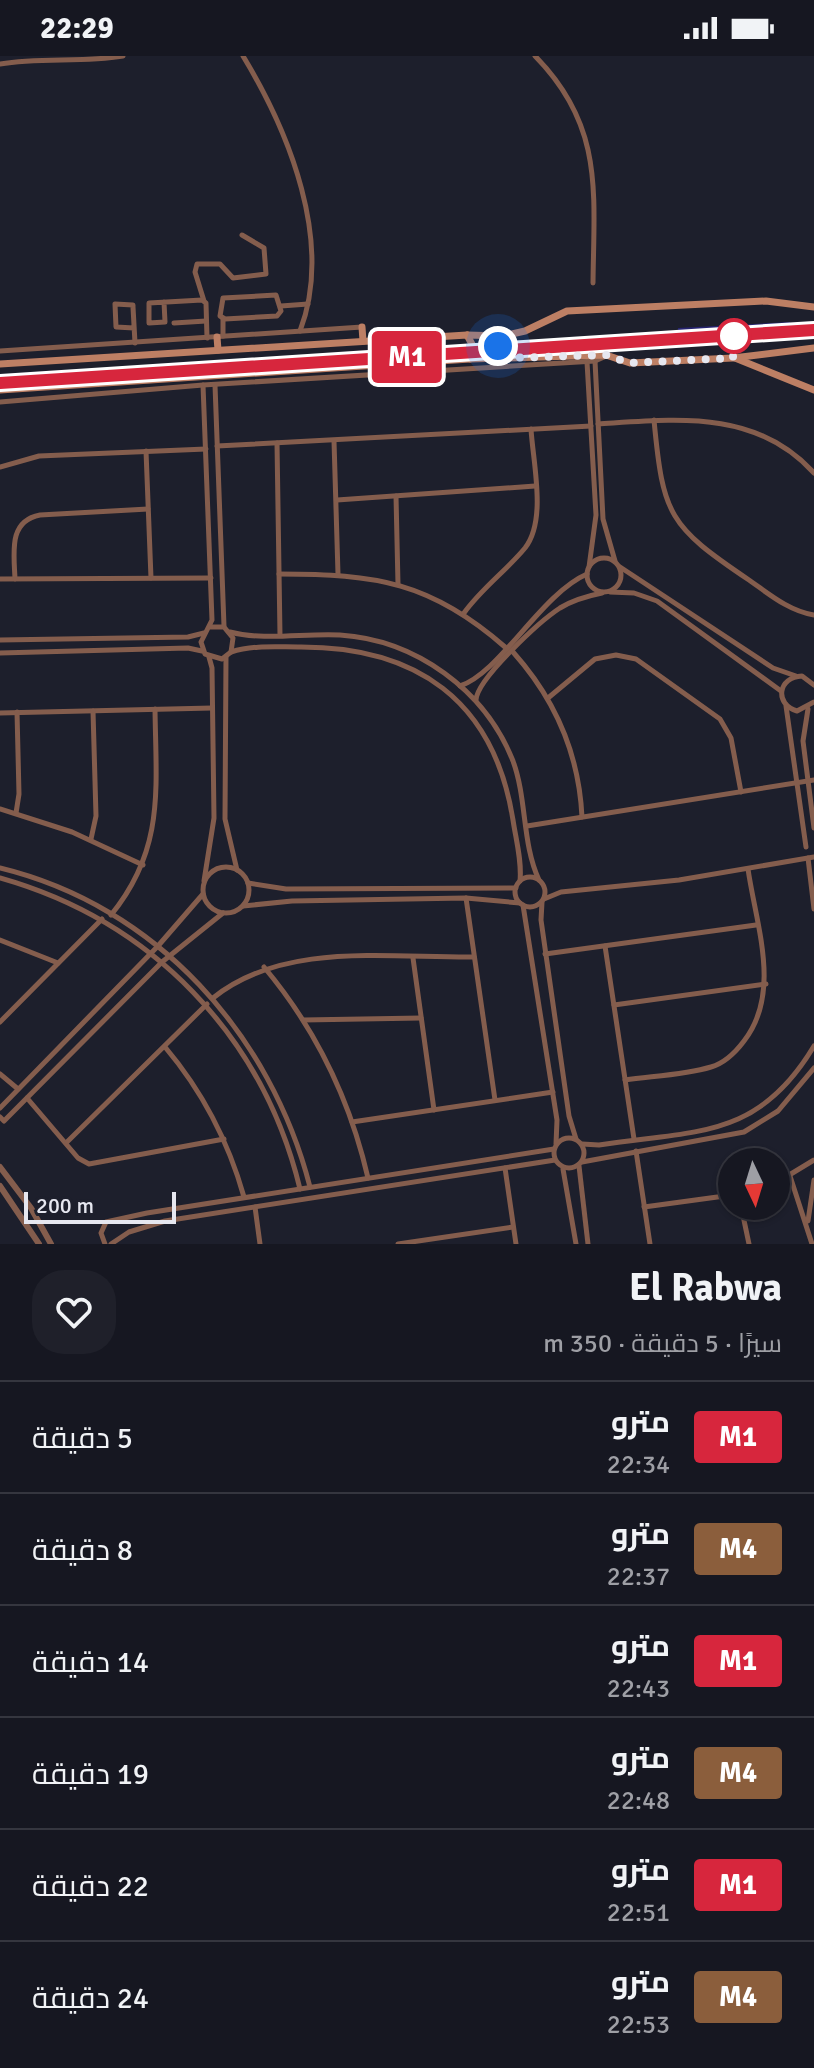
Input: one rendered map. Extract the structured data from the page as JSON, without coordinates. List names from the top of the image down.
{
  "lines": ["metro line M1"],
  "scale_bar": "200 m",
  "north": "bottom",
  "page": {
    "status": "22:29",
    "on_map": "M1",
    "scale": "200 m",
    "heading": ["El Rabwa", "سيرًا · 5 دقيقة · 350 m"],
    "list": [
      {
        "mark": "M1",
        "name": "مترو",
        "note": "22:34",
        "value": "5 دقيقة"
      },
      {
        "mark": "M4",
        "name": "مترو",
        "note": "22:37",
        "value": "8 دقيقة"
      },
      {
        "mark": "M1",
        "name": "مترو",
        "note": "22:43",
        "value": "14 دقيقة"
      },
      {
        "mark": "M4",
        "name": "مترو",
        "note": "22:48",
        "value": "19 دقيقة"
      },
      {
        "mark": "M1",
        "name": "مترو",
        "note": "22:51",
        "value": "22 دقيقة"
      },
      {
        "mark": "M4",
        "name": "مترو",
        "note": "22:53",
        "value": "24 دقيقة"
      }
    ]
  }
}
